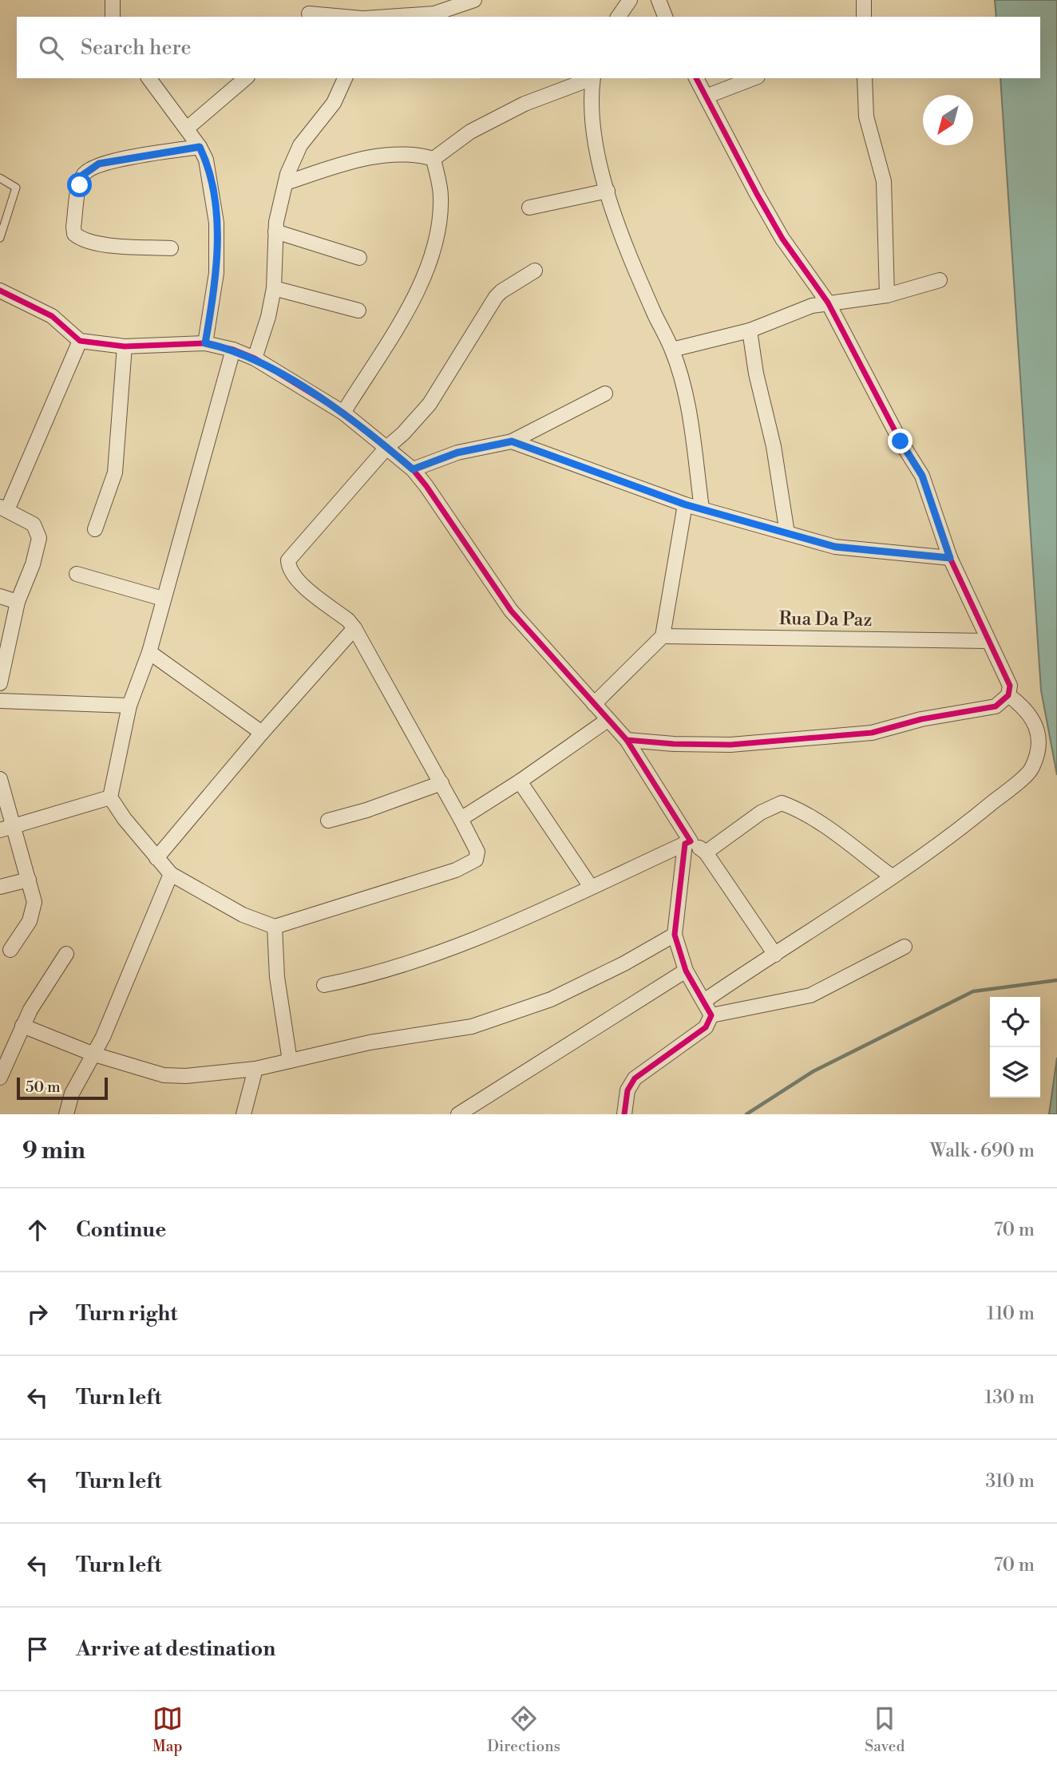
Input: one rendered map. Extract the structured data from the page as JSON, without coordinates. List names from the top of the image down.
{
  "streets": {
    "street": ["Rua Da Paz"]
  },
  "scale_bar": "50 m",
  "north": "bottom left",
  "page": {
    "search": "Search here",
    "scale": "50 m",
    "heading": ["9 min", "Walk · 690 m"],
    "list": [
      ["Continue", "70 m"],
      ["Turn right", "110 m"],
      ["Turn left", "130 m"],
      ["Turn left", "310 m"],
      ["Turn left", "70 m"],
      "Arrive at destination"
    ],
    "nav": ["Map", "Directions", "Saved"]
  }
}
